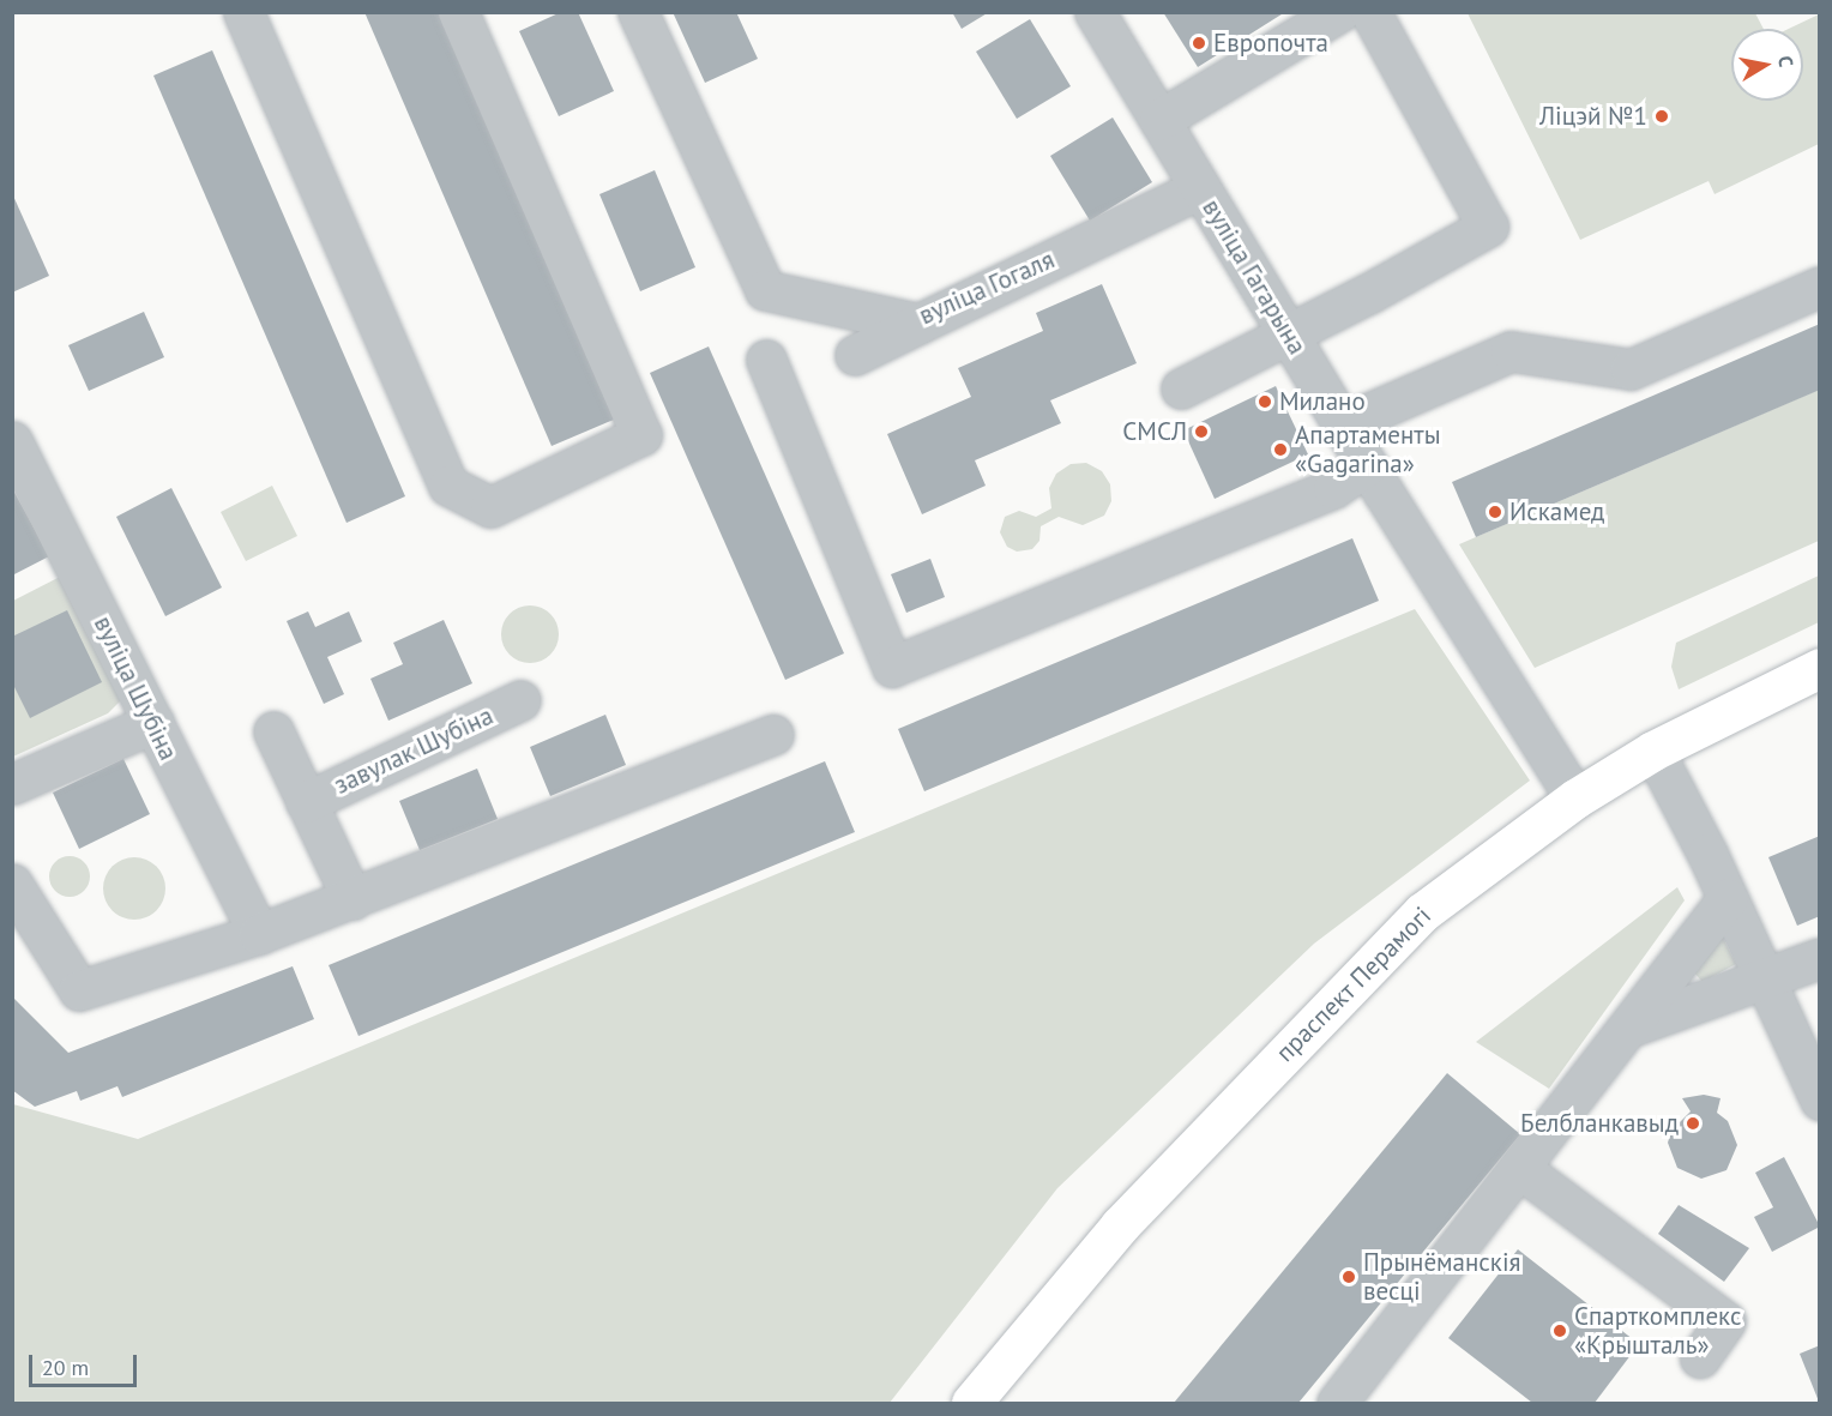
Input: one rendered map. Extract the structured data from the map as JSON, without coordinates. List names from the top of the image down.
{
  "streets": {
    "main road": ["праспект Перамогі"],
    "street": [
      "вуліца Гагарына",
      "вуліца Гогаля",
      "вуліца Шубіна",
      "завулак Шубіна"
    ]
  },
  "crossings": [
    ["вуліца Гагарына", "вуліца Гогаля"],
    ["вуліца Гагарына", "праспект Перамогі"]
  ],
  "places": [
    "Европочта",
    "Ліцэй №1",
    "Милано",
    "СМСЛ",
    "Апартаменты «Gagarina»",
    "Искамед",
    "Белбланкавыд",
    "Прынёманскія весці",
    "Спарткомплекс «Крышталь»"
  ],
  "scale_bar": "20 m",
  "north": "right"
}
